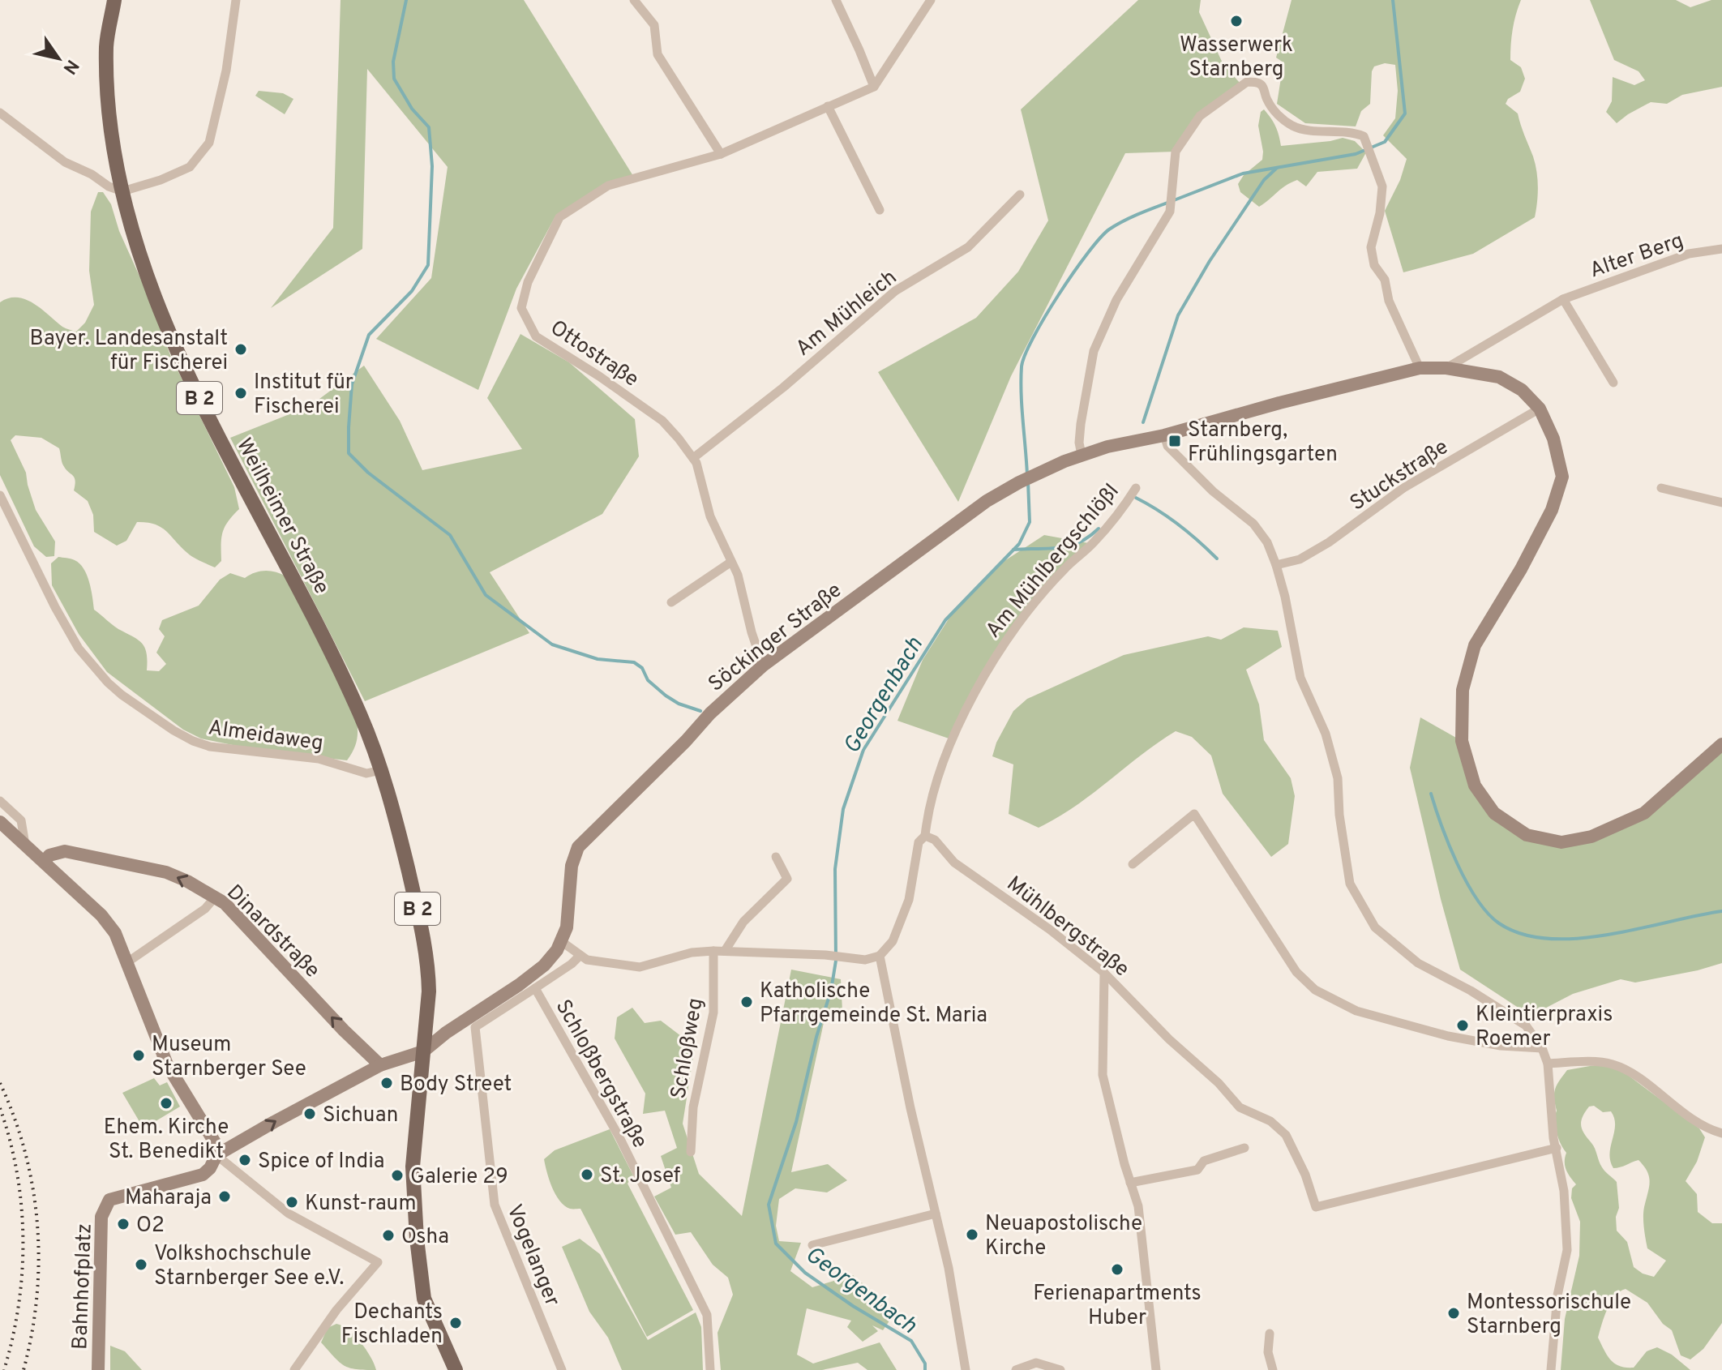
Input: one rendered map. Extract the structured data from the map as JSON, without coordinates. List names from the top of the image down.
{
  "streets": {
    "main road": ["B 2", "Weilheimer Straße"],
    "street": [
      "Alter Berg",
      "Am Mühleich",
      "Ottostraße",
      "Stuckstraße",
      "Am Mühlbergschlößl",
      "Söckinger Straße",
      "Almeidaweg",
      "Mühlbergstraße",
      "Dinardstraße",
      "Schloßweg",
      "Schloßbergstraße",
      "Vogelanger",
      "Bahnhofplatz"
    ]
  },
  "crossings": [
    ["Alter Berg", "Söckinger Straße"],
    ["Am Mühleich", "Ottostraße"],
    ["Ottostraße", "Söckinger Straße"],
    ["B 2", "Weilheimer Straße"],
    ["B 2", "Söckinger Straße"],
    ["Stuckstraße", "Söckinger Straße"],
    ["Weilheimer Straße", "Söckinger Straße"],
    ["Weilheimer Straße", "Almeidaweg"],
    ["Am Mühlbergschlößl", "Mühlbergstraße"],
    ["Schloßbergstraße", "Vogelanger"]
  ],
  "one_way": ["Dinardstraße"],
  "water": ["Georgenbach"],
  "places": {
    "other": [
      "Wasserwerk Starnberg",
      "Bayer. Landesanstalt für Fischerei",
      "Institut für Fischerei",
      "Katholische Pfarrgemeinde St. Maria",
      "Kleintierpraxis Roemer",
      "Museum Starnberger See",
      "Body Street",
      "Ehem. Kirche St. Benedikt",
      "Sichuan",
      "Spice of India",
      "St. Josef",
      "Galerie 29",
      "Maharaja",
      "Kunst-raum",
      "O2",
      "Neuapostolische Kirche",
      "Osha",
      "Volkshochschule Starnberger See e.V.",
      "Ferienapartments Huber",
      "Montessorischule Starnberg",
      "Dechants Fischladen"
    ],
    "transit": ["Starnberg, Frühlingsgarten"]
  },
  "north": "bottom right"
}
